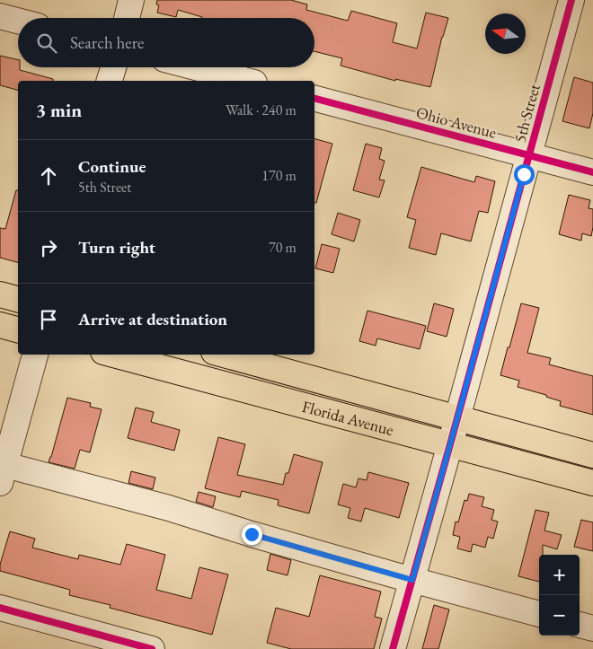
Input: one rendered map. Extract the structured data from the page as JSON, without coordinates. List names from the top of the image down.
{
  "streets": {
    "main road": ["Florida Avenue"],
    "street": ["5th Street", "Ohio Avenue"]
  },
  "crossings": [
    ["5th Street", "Ohio Avenue"],
    ["5th Street", "Florida Avenue"]
  ],
  "north": "left",
  "page": {
    "search": "Search here",
    "heading": ["3 min", "Walk · 240 m"],
    "list": [
      ["Continue", "5th Street", "170 m"],
      ["Turn right", "70 m"],
      "Arrive at destination"
    ],
    "map_buttons": ["+", "−"]
  }
}
